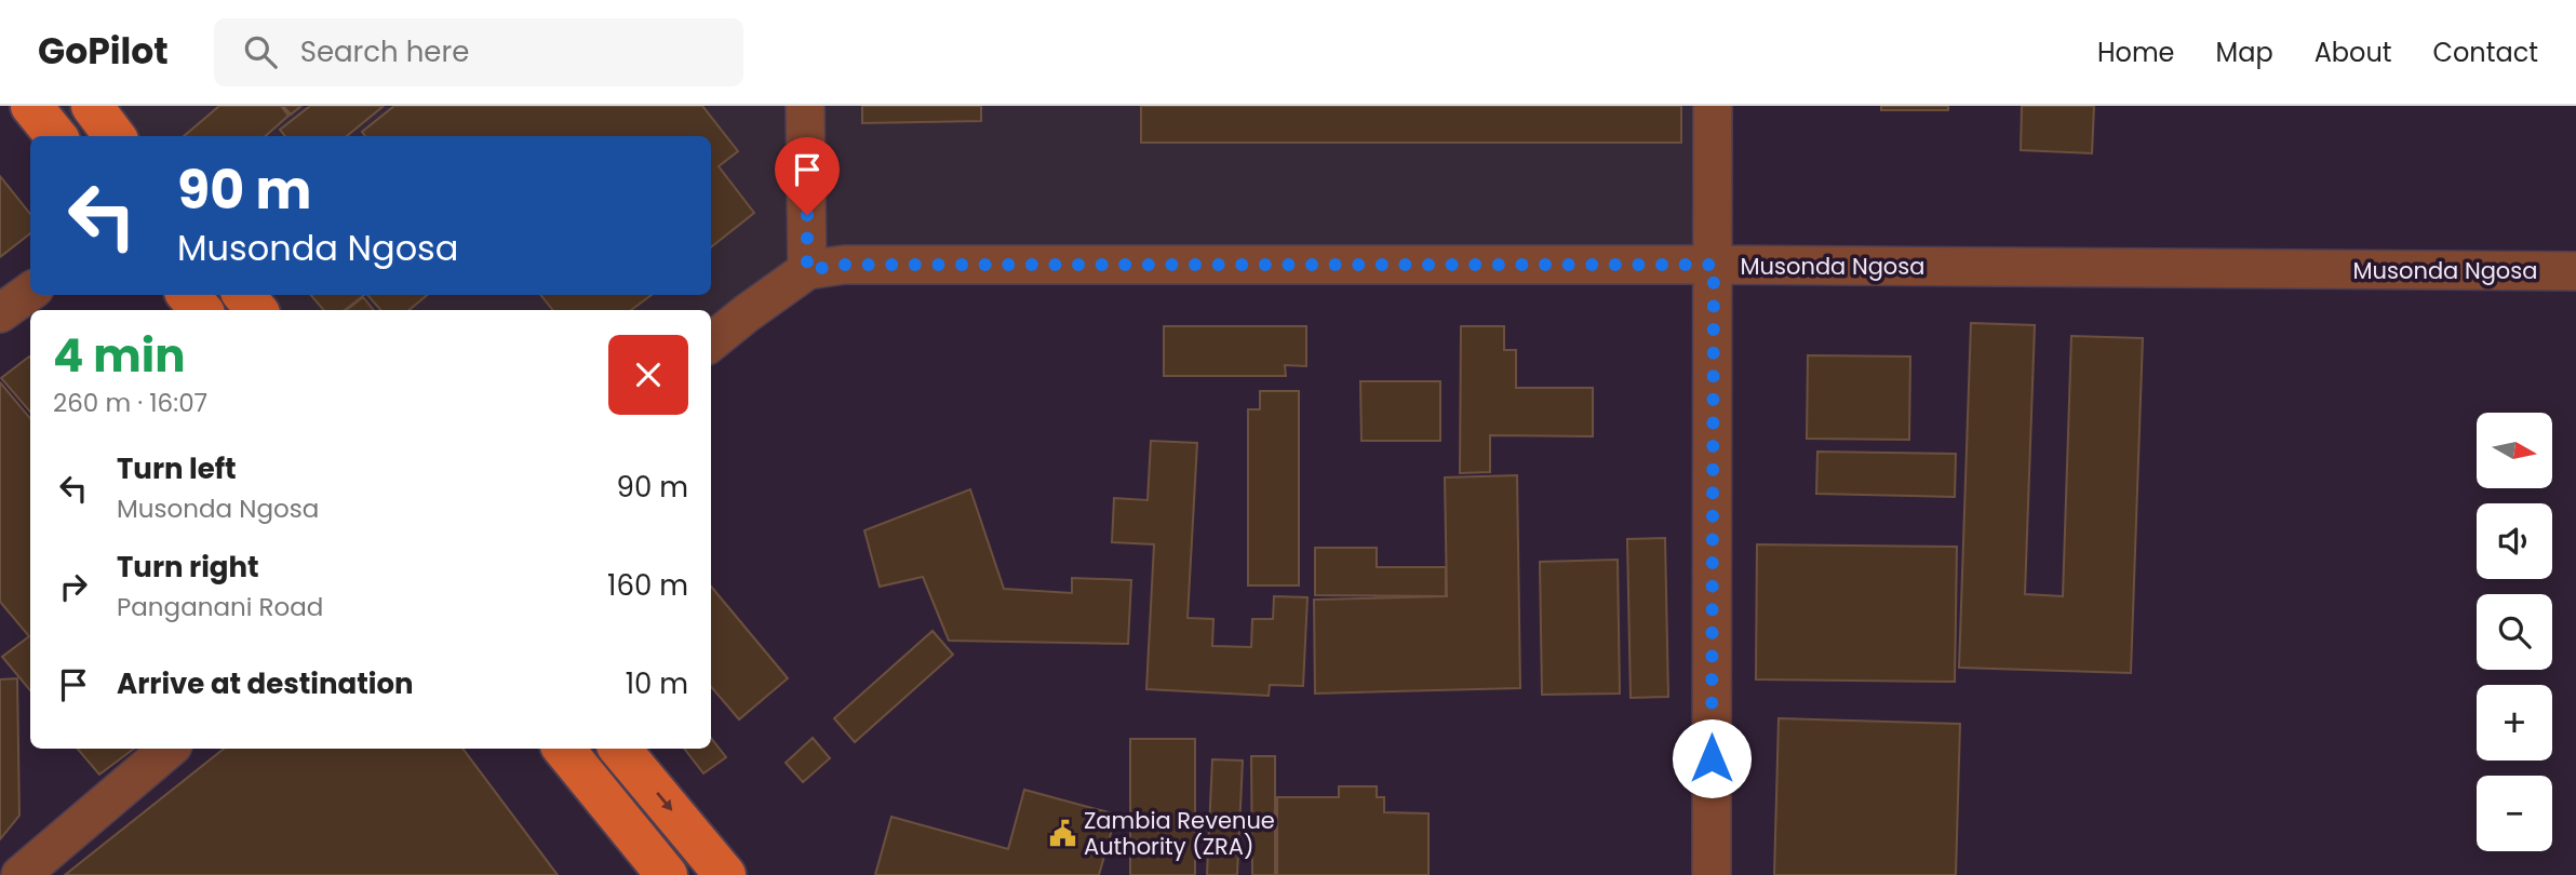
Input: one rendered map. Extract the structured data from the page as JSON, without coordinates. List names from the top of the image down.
{
  "streets": {
    "street": ["Musonda Ngosa"]
  },
  "places": {
    "public building": ["Zambia Revenue Authority (ZRA)"]
  },
  "north": "right",
  "page": {
    "header": "GoPilot",
    "search": "Search here",
    "nav": [
      "Home",
      "Map",
      "About",
      "Contact"
    ],
    "turn": ["90 m", "Musonda Ngosa"],
    "heading": ["4 min", "260 m · 16:07"],
    "map_buttons": ["+", "−"],
    "list": [
      {
        "name": "Turn left",
        "note": "Musonda Ngosa",
        "value": "90 m"
      },
      {
        "name": "Turn right",
        "note": "Panganani Road",
        "value": "160 m"
      },
      {
        "name": "Arrive at destination",
        "value": "10 m"
      }
    ]
  }
}
